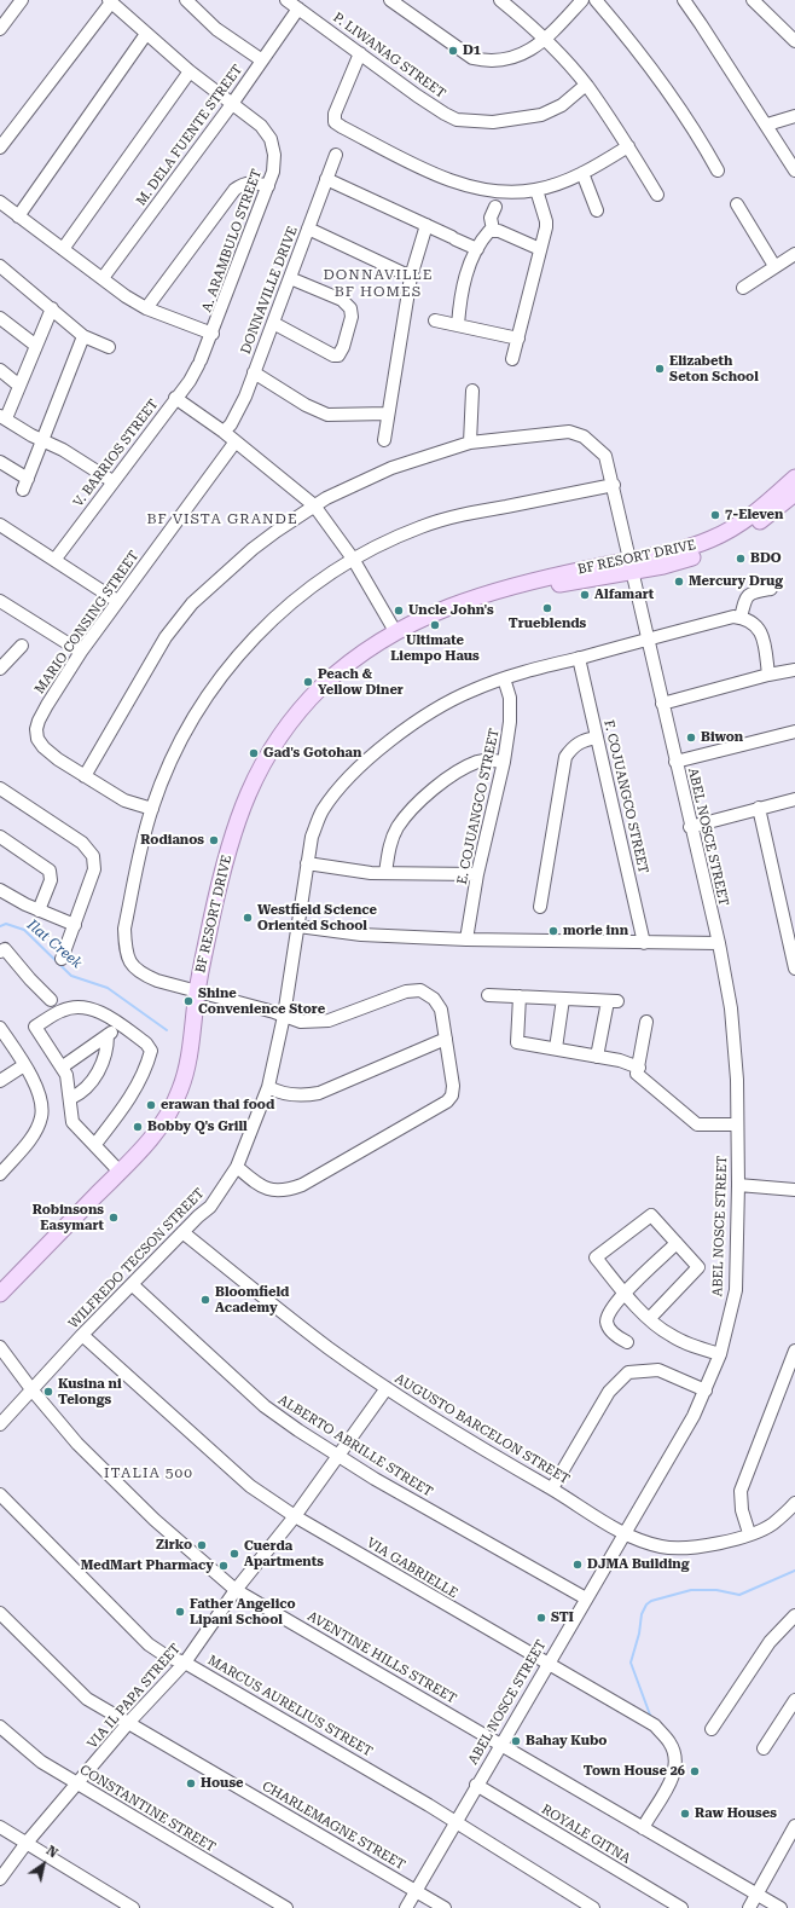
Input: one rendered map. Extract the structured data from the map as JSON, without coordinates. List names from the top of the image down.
{
  "streets": {
    "main road": ["BF RESORT DRIVE"],
    "street": [
      "P. LIWANAG STREET",
      "M. DELA FUENTE STREET",
      "A. ARAMBULO STREET",
      "DONNAVILLE DRIVE",
      "V. BARRIOS STREET",
      "MARIO CONSING STREET",
      "F. COJUANGCO STREET",
      "E. COJUANGCO STREET",
      "ABEL NOSCE STREET",
      "WILFREDO TECSON STREET",
      "AUGUSTO BARCELON STREET",
      "ALBERTO ABRILLE STREET",
      "VIA GABRIELLE",
      "AVENTINE HILLS STREET",
      "VIA IL PAPA STREET",
      "MARCUS AURELIUS STREET",
      "CONSTANTINE STREET",
      "CHARLEMAGNE STREET",
      "ROYALE GITNA"
    ]
  },
  "crossings": [
    ["P. LIWANAG STREET", "M. DELA FUENTE STREET"],
    ["M. DELA FUENTE STREET", "A. ARAMBULO STREET"],
    ["A. ARAMBULO STREET", "V. BARRIOS STREET"],
    ["BF RESORT DRIVE", "ABEL NOSCE STREET"],
    ["MARIO CONSING STREET", "ABEL NOSCE STREET"],
    ["F. COJUANGCO STREET", "WILFREDO TECSON STREET"],
    ["E. COJUANGCO STREET", "WILFREDO TECSON STREET"],
    ["ABEL NOSCE STREET", "WILFREDO TECSON STREET"],
    ["ABEL NOSCE STREET", "AUGUSTO BARCELON STREET"],
    ["ABEL NOSCE STREET", "ALBERTO ABRILLE STREET"],
    ["ABEL NOSCE STREET", "VIA GABRIELLE"],
    ["ABEL NOSCE STREET", "AVENTINE HILLS STREET"],
    ["ABEL NOSCE STREET", "MARCUS AURELIUS STREET"],
    ["ABEL NOSCE STREET", "CHARLEMAGNE STREET"],
    ["ABEL NOSCE STREET", "ROYALE GITNA"],
    ["WILFREDO TECSON STREET", "AUGUSTO BARCELON STREET"],
    ["WILFREDO TECSON STREET", "ALBERTO ABRILLE STREET"],
    ["WILFREDO TECSON STREET", "VIA GABRIELLE"],
    ["WILFREDO TECSON STREET", "AVENTINE HILLS STREET"],
    ["AUGUSTO BARCELON STREET", "VIA IL PAPA STREET"],
    ["ALBERTO ABRILLE STREET", "VIA IL PAPA STREET"],
    ["VIA GABRIELLE", "AVENTINE HILLS STREET"],
    ["VIA GABRIELLE", "VIA IL PAPA STREET"],
    ["AVENTINE HILLS STREET", "VIA IL PAPA STREET"],
    ["VIA IL PAPA STREET", "MARCUS AURELIUS STREET"],
    ["VIA IL PAPA STREET", "CONSTANTINE STREET"],
    ["VIA IL PAPA STREET", "CHARLEMAGNE STREET"]
  ],
  "districts": ["DONNAVILLE BF HOMES", "BF VISTA GRANDE", "ITALIA 500"],
  "water": ["Ilat Creek"],
  "places": [
    "D1",
    "Elizabeth Seton School",
    "7-Eleven",
    "BDO",
    "Mercury Drug",
    "Alfamart",
    "Trueblends",
    "Uncle John's",
    "Ultimate Liempo Haus",
    "Peach & Yellow Diner",
    "Biwon",
    "Gad's Gotohan",
    "Rodianos",
    "Westfield Science Oriented School",
    "morie inn",
    "Shine Convenience Store",
    "erawan thai food",
    "Bobby Q's Grill",
    "Robinsons Easymart",
    "Bloomfield Academy",
    "Kusina ni Telongs",
    "Zirko",
    "Cuerda Apartments",
    "DJMA Building",
    "MedMart Pharmacy",
    "Father Angelico Lipani School",
    "STI",
    "Bahay Kubo",
    "Town House 26",
    "House",
    "Raw Houses"
  ],
  "north": "top right"
}
